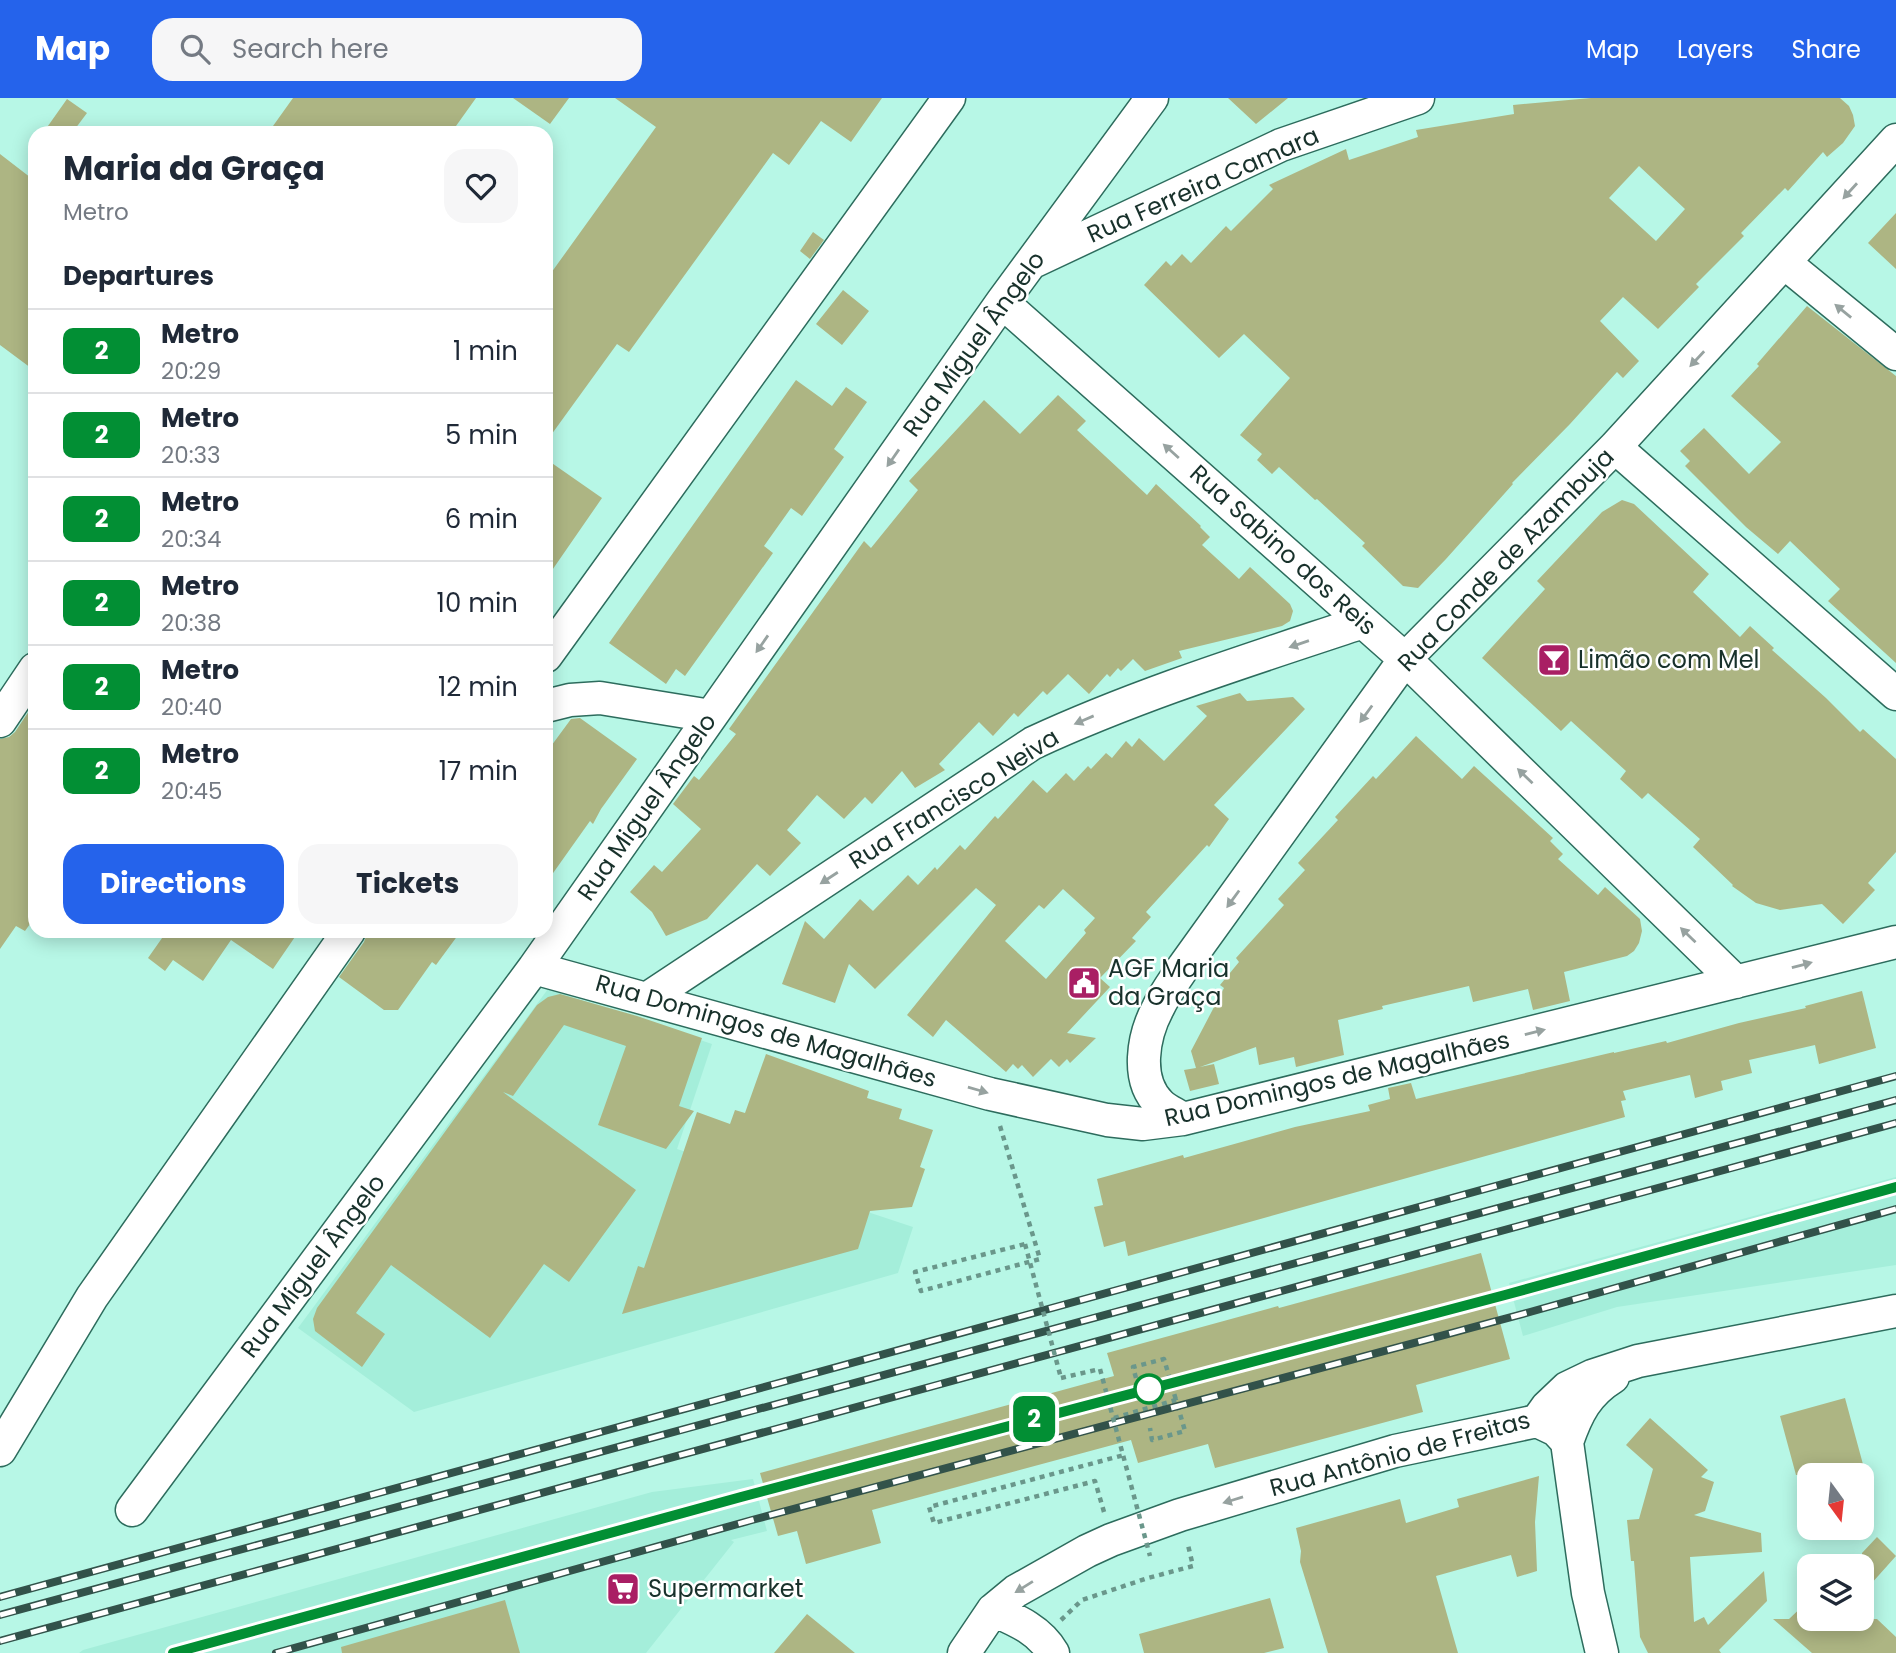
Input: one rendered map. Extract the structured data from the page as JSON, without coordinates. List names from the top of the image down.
{
  "streets": {
    "street": [
      "Rua Ferreira Camara",
      "Rua Miguel Ângelo",
      "Rua Sabino dos Reis",
      "Rua Conde de Azambuja",
      "Rua Francisco Neiva",
      "Rua Domingos de Magalhães",
      "Rua Antônio de Freitas"
    ]
  },
  "crossings": [
    ["Rua Ferreira Camara", "Rua Miguel Ângelo"],
    ["Rua Miguel Ângelo", "Rua Sabino dos Reis"],
    ["Rua Miguel Ângelo", "Rua Domingos de Magalhães"],
    ["Rua Sabino dos Reis", "Rua Conde de Azambuja"],
    ["Rua Sabino dos Reis", "Rua Francisco Neiva"],
    ["Rua Sabino dos Reis", "Rua Domingos de Magalhães"],
    ["Rua Conde de Azambuja", "Rua Domingos de Magalhães"],
    ["Rua Francisco Neiva", "Rua Domingos de Magalhães"]
  ],
  "one_way": [
    "Rua Sabino dos Reis",
    "Rua Conde de Azambuja",
    "Rua Francisco Neiva",
    "Rua Domingos de Magalhães",
    "Rua Antônio de Freitas"
  ],
  "places": {
    "bar": ["Limão com Mel"],
    "public building": ["AGF Maria da Graça"],
    "supermarket": ["Supermarket"]
  },
  "lines": ["metro line 2"],
  "north": "bottom",
  "page": {
    "header": "Map",
    "search": "Search here",
    "nav": ["Map", "Layers", "Share"],
    "on_map": "2",
    "heading": [
      ["Maria da Graça", "Metro"],
      "Departures"
    ],
    "list": [
      {
        "mark": "2",
        "name": "Metro",
        "note": "20:29",
        "value": "1 min"
      },
      {
        "mark": "2",
        "name": "Metro",
        "note": "20:33",
        "value": "5 min"
      },
      {
        "mark": "2",
        "name": "Metro",
        "note": "20:34",
        "value": "6 min"
      },
      {
        "mark": "2",
        "name": "Metro",
        "note": "20:38",
        "value": "10 min"
      },
      {
        "mark": "2",
        "name": "Metro",
        "note": "20:40",
        "value": "12 min"
      },
      {
        "mark": "2",
        "name": "Metro",
        "note": "20:45",
        "value": "17 min"
      }
    ],
    "buttons": ["Directions", "Tickets"]
  }
}
